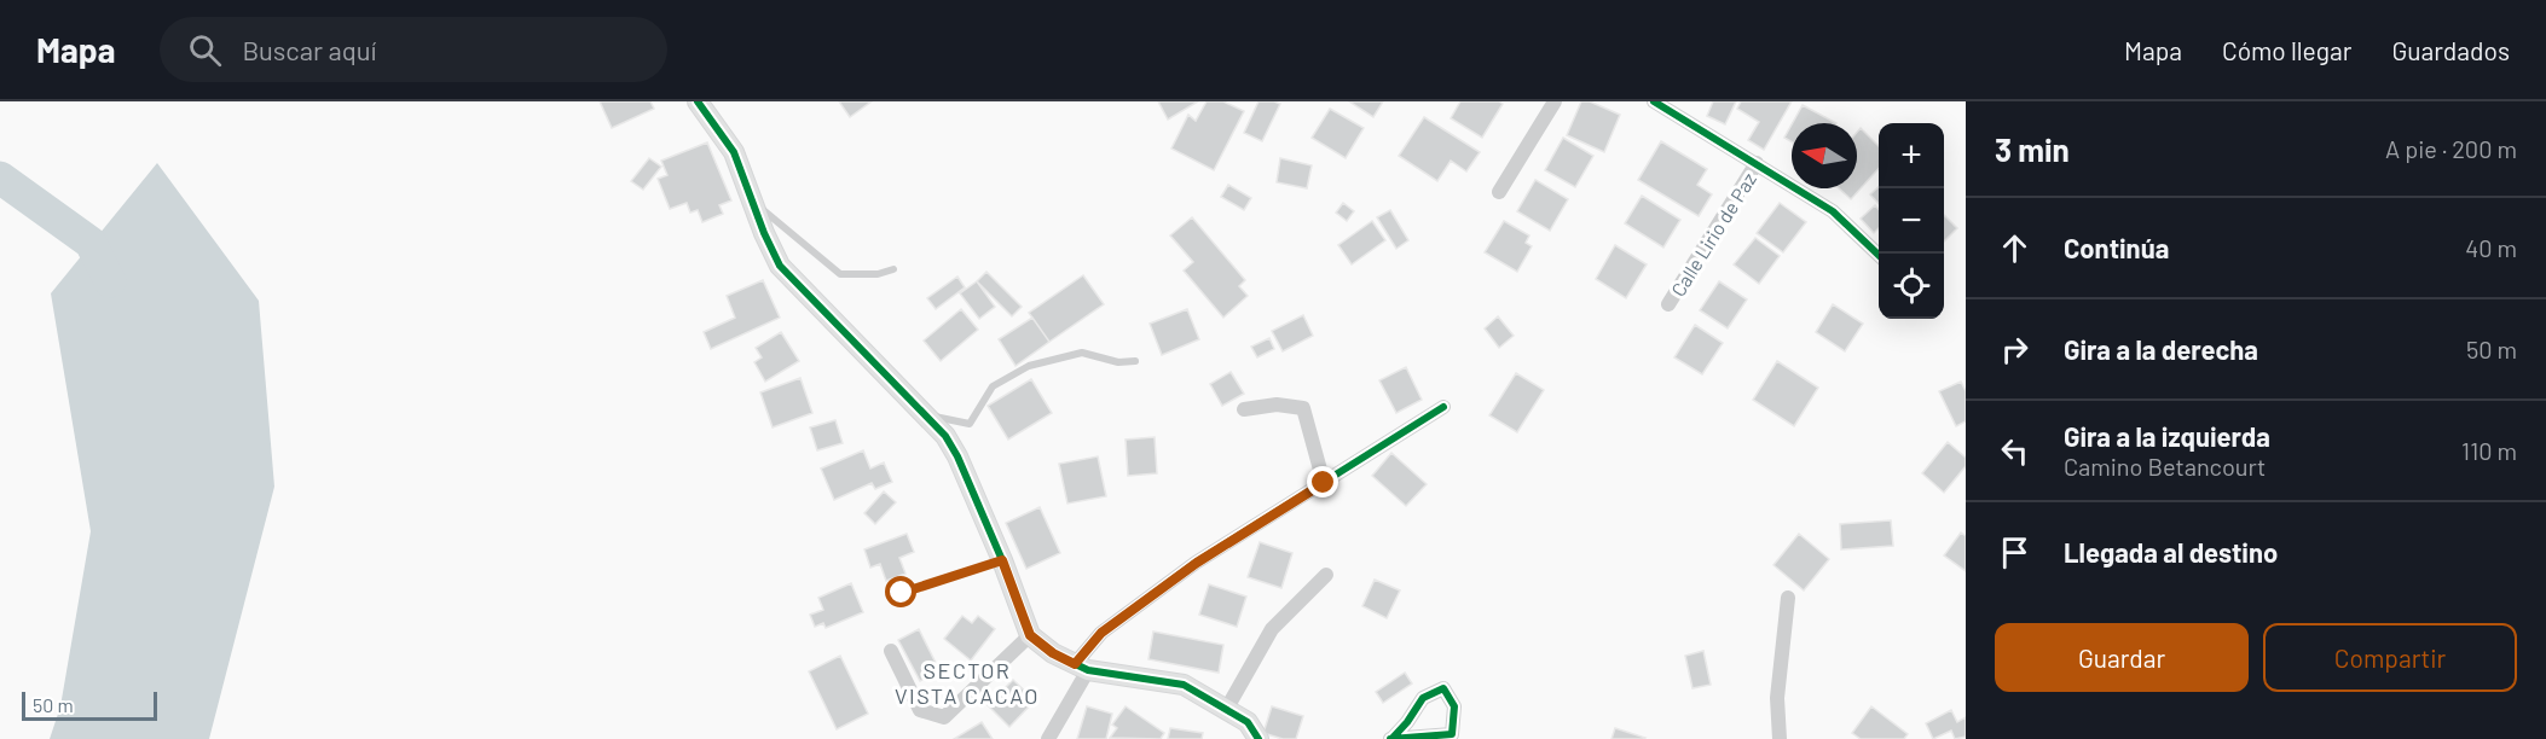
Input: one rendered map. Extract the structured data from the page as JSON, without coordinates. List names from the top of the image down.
{
  "streets": {
    "street": ["Calle Lirio de Paz"]
  },
  "districts": ["SECTOR VISTA CACAO"],
  "scale_bar": "50 m",
  "north": "left",
  "page": {
    "header": "Mapa",
    "search": "Buscar aquí",
    "nav": ["Mapa", "Cómo llegar", "Guardados"],
    "heading": ["3 min", "A pie · 200 m"],
    "map_buttons": ["+", "−"],
    "list": [
      ["Continúa", "40 m"],
      ["Gira a la derecha", "50 m"],
      ["Gira a la izquierda", "Camino Betancourt", "110 m"],
      "Llegada al destino"
    ],
    "buttons": ["Guardar", "Compartir"],
    "scale": "50 m"
  }
}
